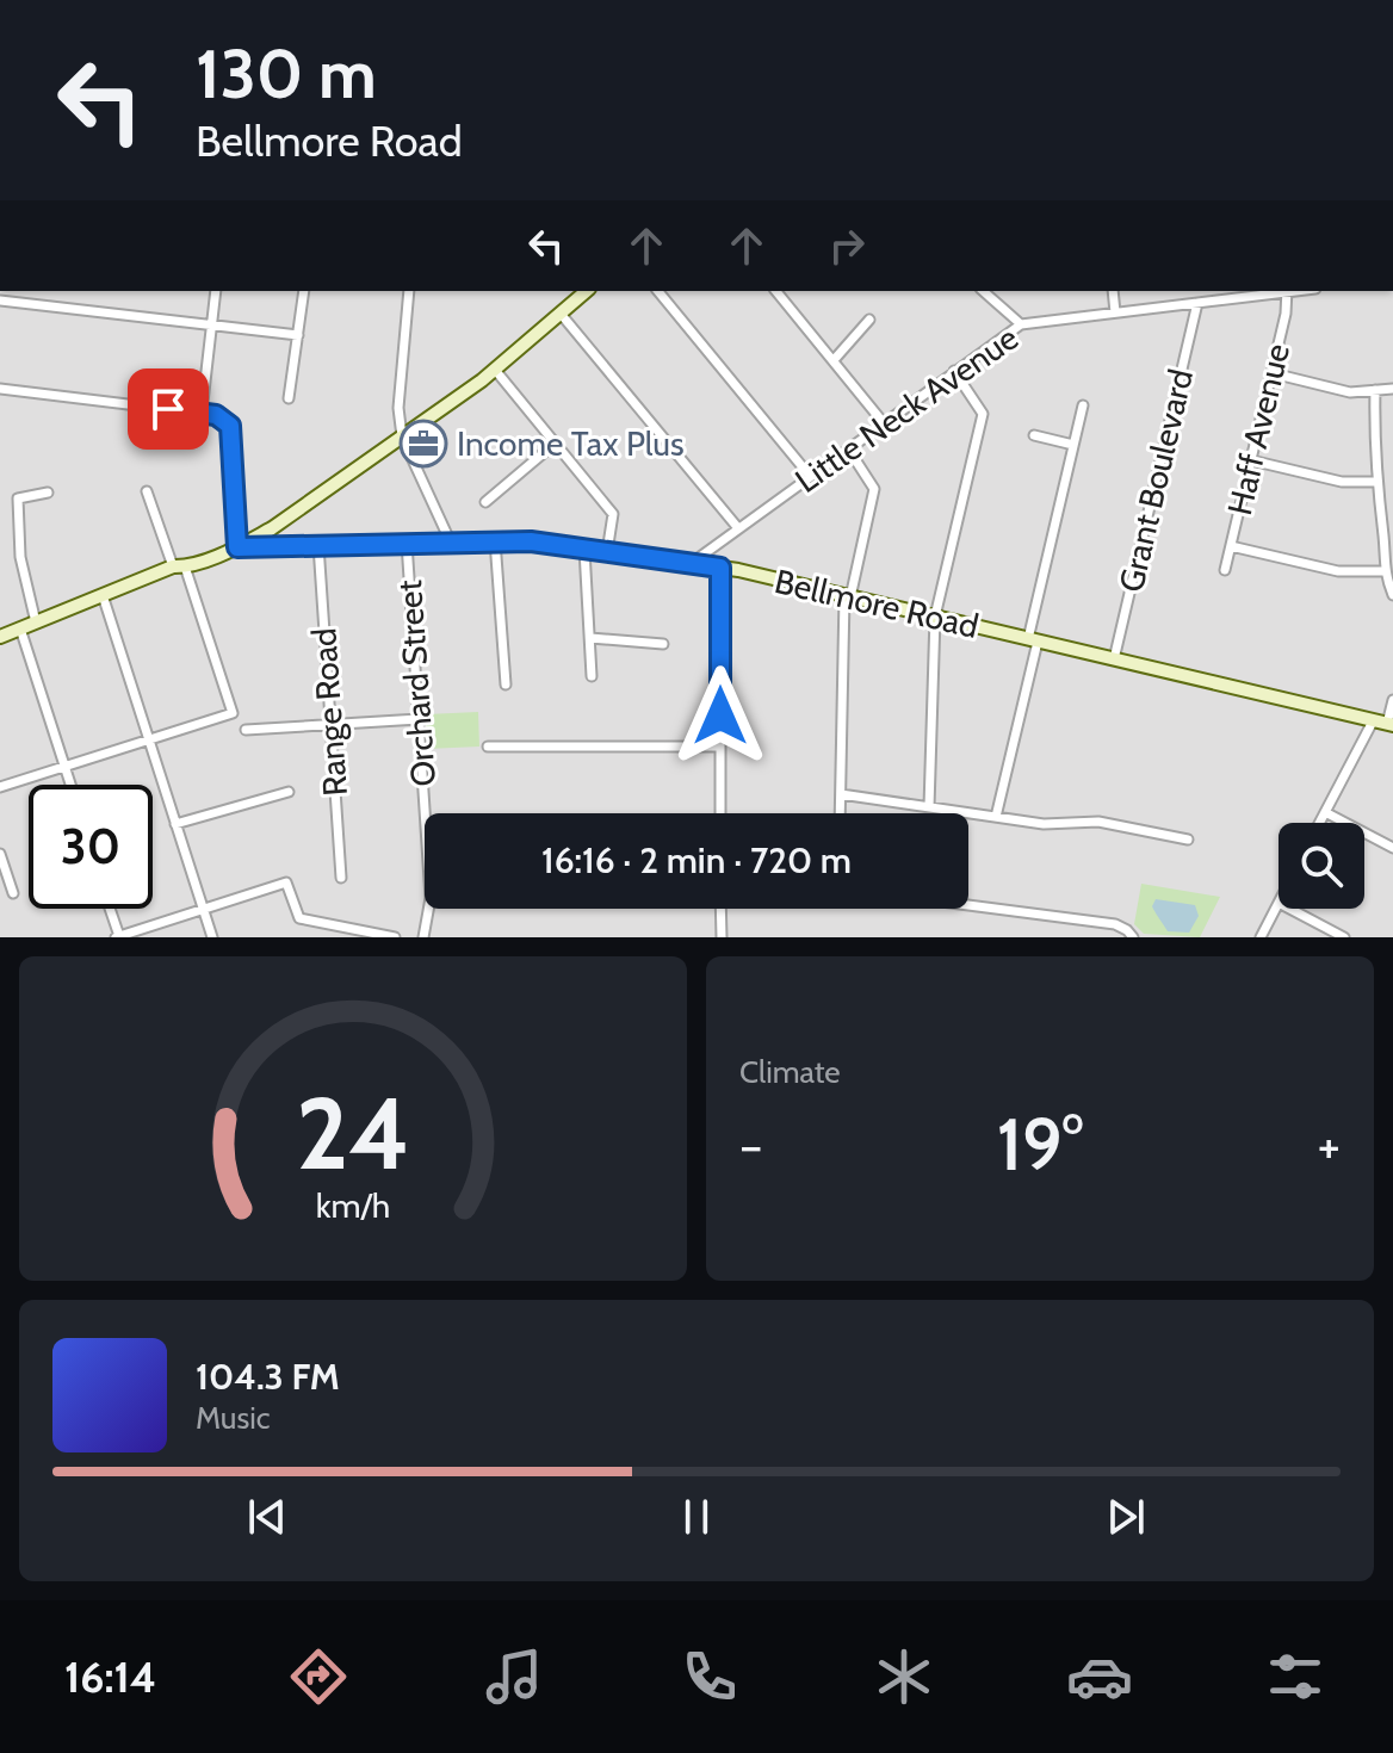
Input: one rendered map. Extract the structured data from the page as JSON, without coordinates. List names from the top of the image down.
{
  "streets": {
    "main road": ["Bellmore Road"],
    "street": [
      "Little Neck Avenue",
      "Haff Avenue",
      "Grant Boulevard",
      "Orchard Street",
      "Range Road"
    ]
  },
  "crossings": [
    ["Little Neck Avenue", "Grant Boulevard"],
    ["Little Neck Avenue", "Bellmore Road"],
    ["Grant Boulevard", "Bellmore Road"],
    ["Bellmore Road", "Orchard Street"],
    ["Bellmore Road", "Range Road"]
  ],
  "places": {
    "office": ["Income Tax Plus"]
  },
  "page": {
    "turn": ["130 m", "Bellmore Road"],
    "limit": "30",
    "trip": "16:16 · 2 min · 720 m",
    "tile": "Climate",
    "heat": ["−", "19°", "+"],
    "song": ["104.3 FM", "Music"],
    "tabs": "16:14",
    "gauge": ["24", "km/h"]
  }
}
